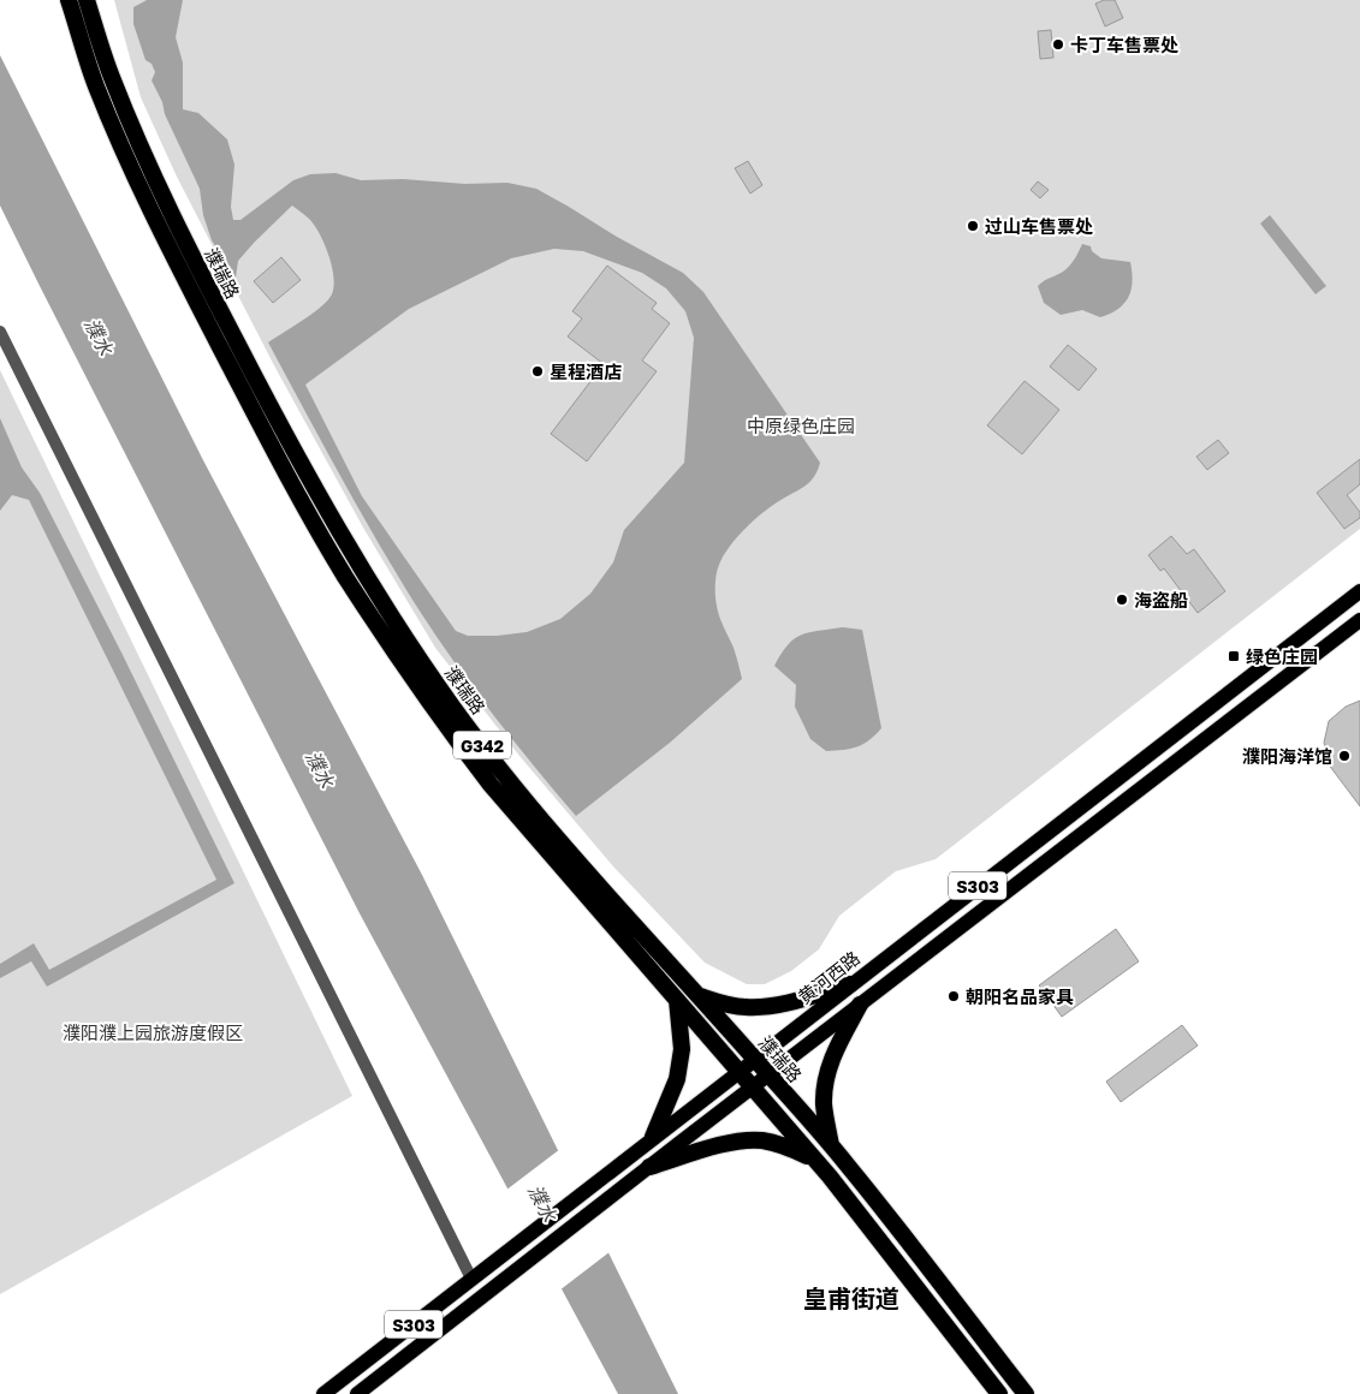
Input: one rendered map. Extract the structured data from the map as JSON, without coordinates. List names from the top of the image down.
{
  "streets": {
    "highway": ["濮瑞路", "G342"],
    "main road": ["S303", "黄河西路"]
  },
  "crossings": [
    ["濮瑞路", "S303"],
    ["濮瑞路", "黄河西路"]
  ],
  "districts": ["皇甫街道"],
  "water": ["濮水"],
  "parks": ["中原绿色庄园", "濮阳濮上园旅游度假区"],
  "places": {
    "other": [
      "卡丁车售票处",
      "过山车售票处",
      "星程酒店",
      "海盗船",
      "濮阳海洋馆",
      "朝阳名品家具"
    ],
    "transit": ["绿色庄园"]
  }
}
